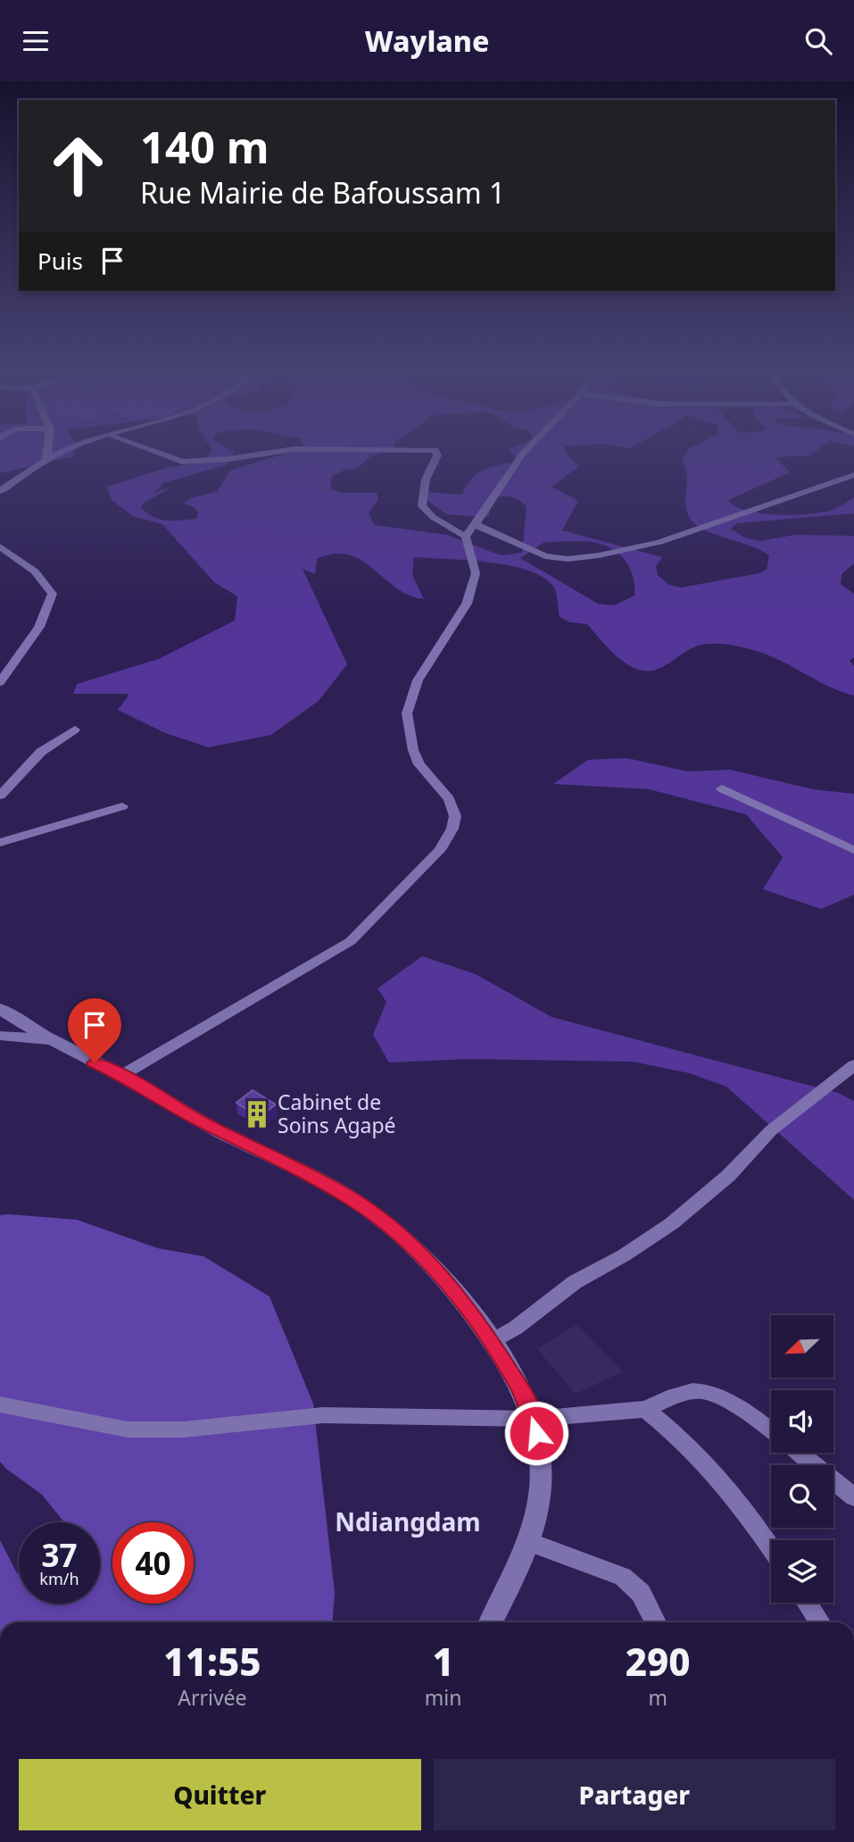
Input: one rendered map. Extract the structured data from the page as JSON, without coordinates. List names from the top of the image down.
{
  "districts": ["Ndiangdam"],
  "places": {
    "building": ["Cabinet de Soins Agapé"]
  },
  "north": "bottom left",
  "page": {
    "header": "Waylane",
    "turn": ["140 m", "Rue Mairie de Bafoussam 1"],
    "then": "Puis",
    "speed": "37 km/h",
    "limit": "40",
    "eta": [
      "11:55",
      "Arrivée",
      "1",
      "min",
      "290",
      "m"
    ],
    "buttons": ["Quitter", "Partager"]
  }
}
